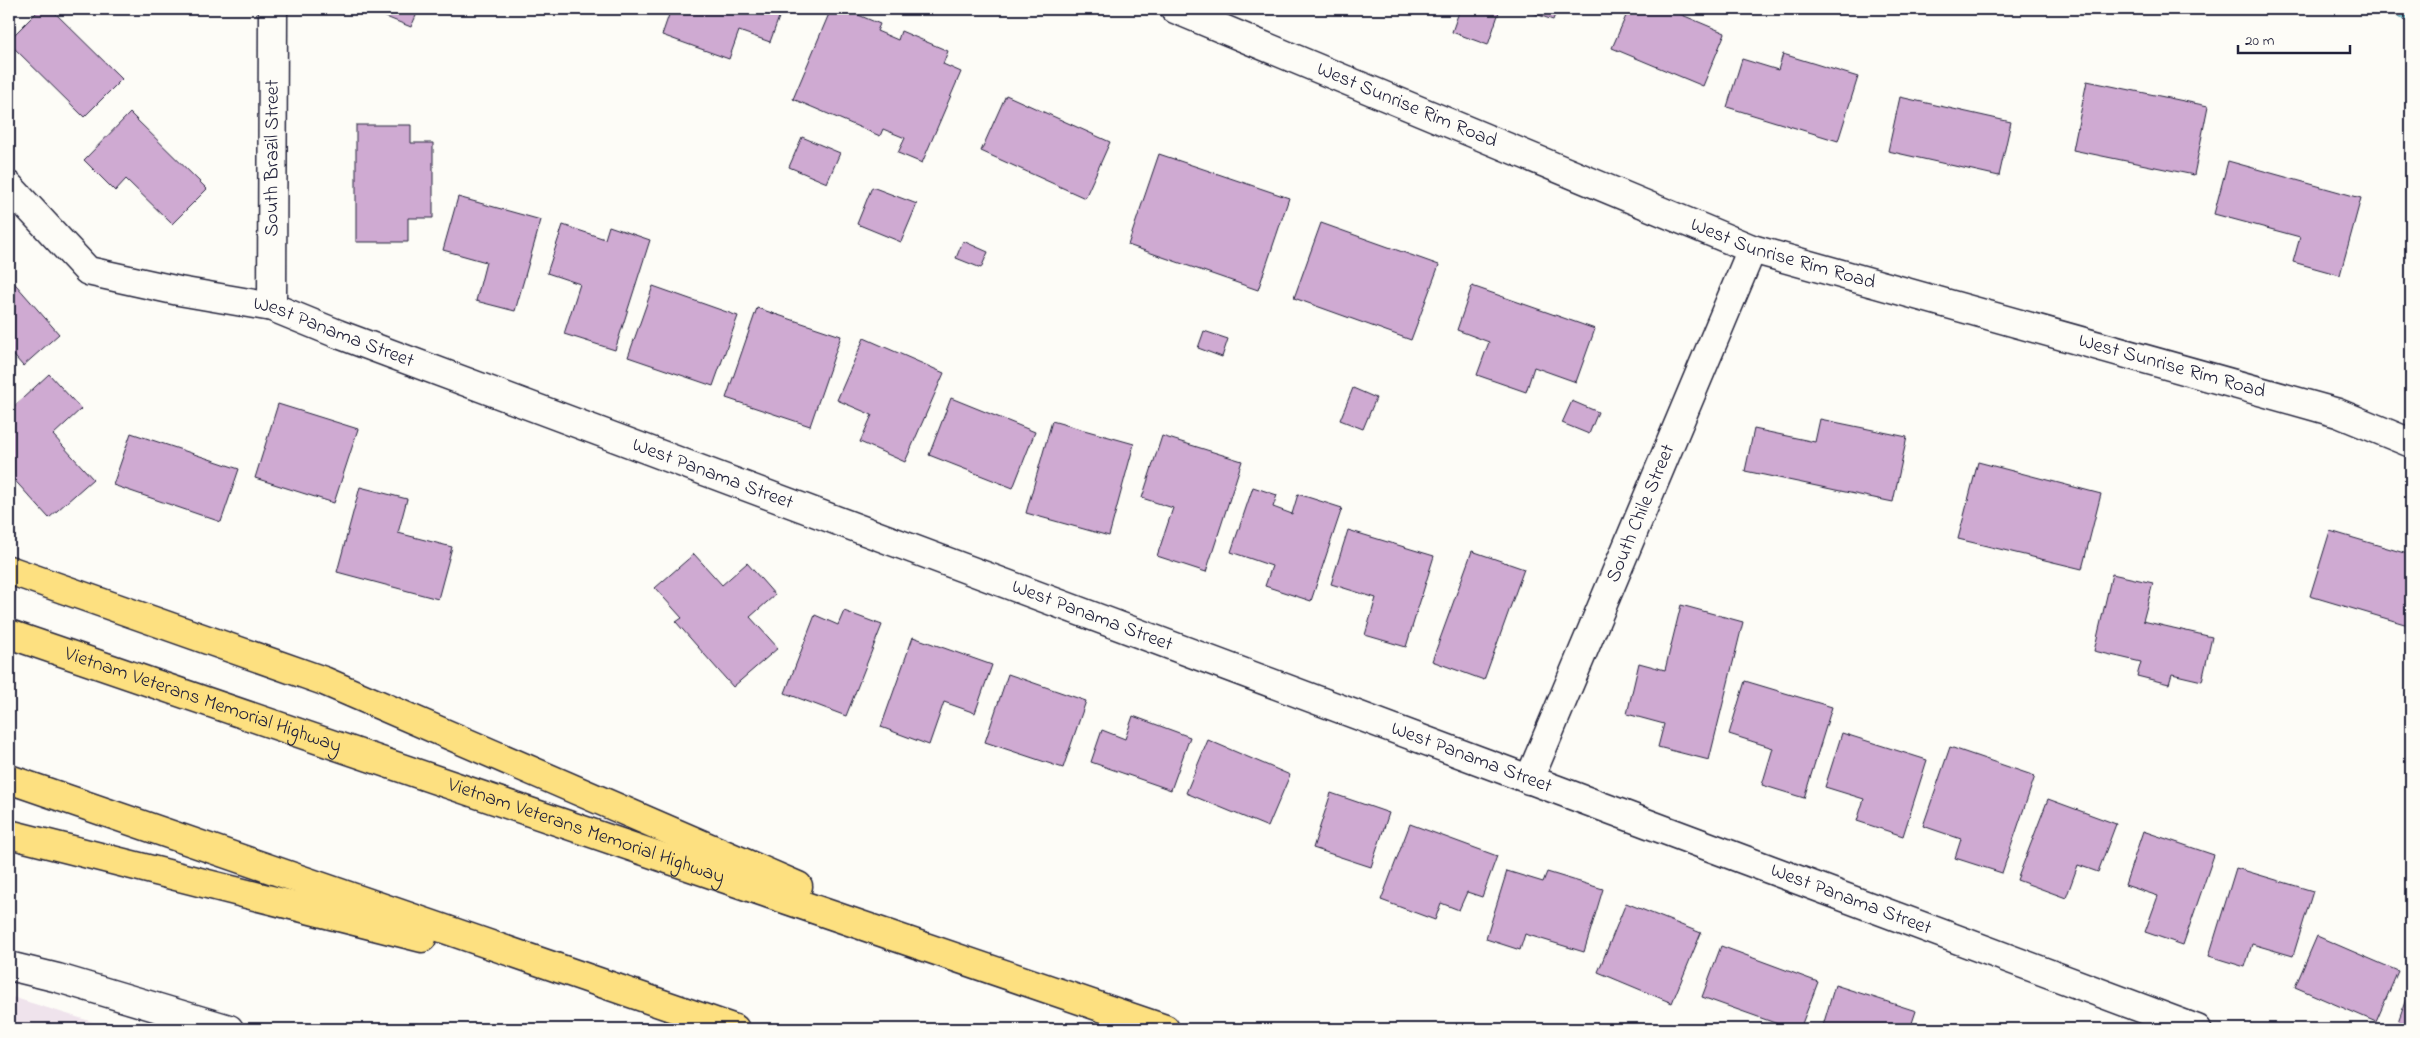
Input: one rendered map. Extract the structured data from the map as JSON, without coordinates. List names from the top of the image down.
{
  "streets": {
    "highway": ["Vietnam Veterans Memorial Highway"],
    "street": [
      "West Sunrise Rim Road",
      "South Brazil Street",
      "West Panama Street",
      "South Chile Street"
    ]
  },
  "crossings": [
    ["West Sunrise Rim Road", "South Chile Street"],
    ["South Brazil Street", "West Panama Street"],
    ["West Panama Street", "South Chile Street"]
  ],
  "scale_bar": "20 m"
}
